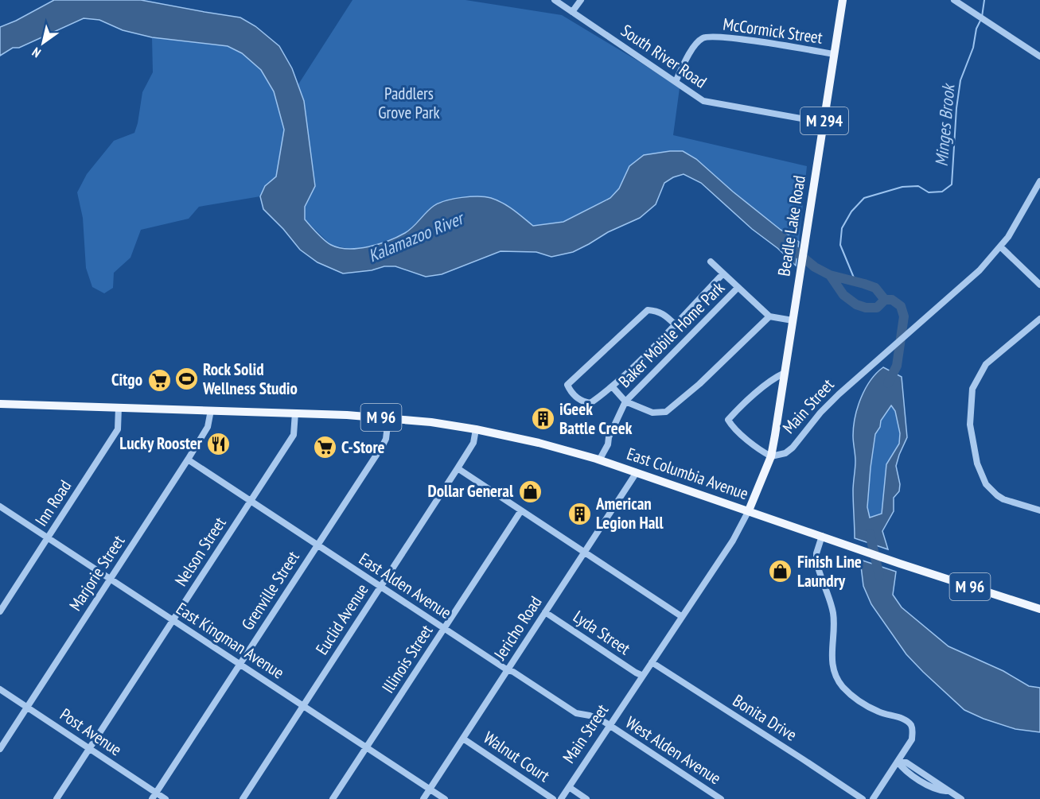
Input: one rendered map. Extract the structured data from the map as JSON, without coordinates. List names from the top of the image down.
{
  "streets": {
    "main road": [
      "M 294",
      "Beadle Lake Road",
      "Main Street",
      "M 96",
      "East Columbia Avenue"
    ],
    "street": [
      "McCormick Street",
      "South River Road",
      "Baker Mobile Home Park",
      "Inn Road",
      "Nelson Street",
      "Marjorie Street",
      "East Alden Avenue",
      "Grenville Street",
      "Euclid Avenue",
      "Jericho Road",
      "Lyda Street",
      "East Kingman Avenue",
      "Illinois Street",
      "Bonita Drive",
      "Post Avenue",
      "West Alden Avenue",
      "Walnut Court"
    ]
  },
  "crossings": [
    ["McCormick Street", "South River Road"],
    ["McCormick Street", "Beadle Lake Road"],
    ["South River Road", "Beadle Lake Road"],
    ["Beadle Lake Road", "Main Street"],
    ["Main Street", "East Columbia Avenue"],
    ["Main Street", "East Alden Avenue"],
    ["Main Street", "Lyda Street"],
    ["Main Street", "Bonita Drive"],
    ["Main Street", "West Alden Avenue"],
    ["East Columbia Avenue", "Inn Road"],
    ["East Columbia Avenue", "Nelson Street"],
    ["East Columbia Avenue", "Marjorie Street"],
    ["East Columbia Avenue", "Grenville Street"],
    ["East Columbia Avenue", "Euclid Avenue"],
    ["East Columbia Avenue", "Jericho Road"],
    ["Inn Road", "East Kingman Avenue"],
    ["Nelson Street", "East Alden Avenue"],
    ["Nelson Street", "East Kingman Avenue"],
    ["Nelson Street", "Post Avenue"],
    ["Marjorie Street", "East Alden Avenue"],
    ["Marjorie Street", "East Kingman Avenue"],
    ["Marjorie Street", "Post Avenue"],
    ["East Alden Avenue", "Grenville Street"],
    ["East Alden Avenue", "Euclid Avenue"],
    ["East Alden Avenue", "Jericho Road"],
    ["East Alden Avenue", "Illinois Street"],
    ["East Alden Avenue", "West Alden Avenue"],
    ["Grenville Street", "East Kingman Avenue"],
    ["Grenville Street", "Post Avenue"],
    ["Euclid Avenue", "East Kingman Avenue"],
    ["Jericho Road", "Lyda Street"],
    ["Jericho Road", "East Kingman Avenue"],
    ["Jericho Road", "Walnut Court"],
    ["East Kingman Avenue", "Illinois Street"]
  ],
  "water": ["Minges Brook", "Kalamazoo River"],
  "parks": ["Paddlers Grove Park"],
  "places": {
    "sports": ["Rock Solid Wellness Studio"],
    "supermarket": ["Citgo", "C-Store"],
    "building": ["iGeek Battle Creek", "American Legion Hall"],
    "restaurant": ["Lucky Rooster"],
    "shop": ["Dollar General", "Finish Line Laundry"]
  },
  "north": "bottom left"
}
